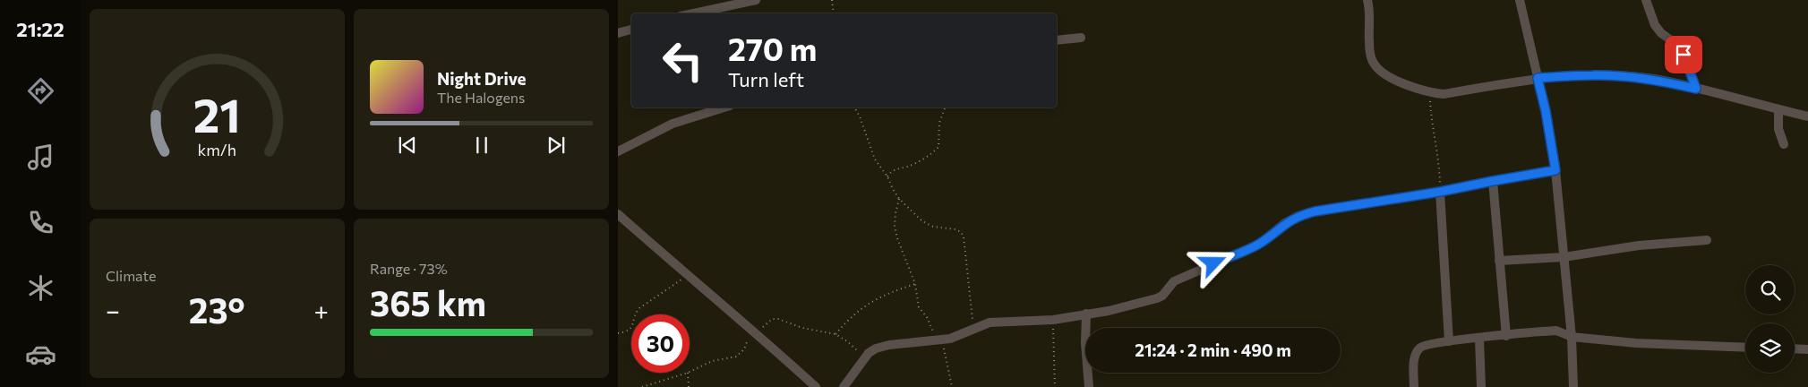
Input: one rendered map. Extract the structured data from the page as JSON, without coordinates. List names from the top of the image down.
{
  "page": {
    "tabs": "21:22",
    "turn": ["270 m", "Turn left"],
    "song": ["Night Drive", "The Halogens"],
    "tile": [
      "Climate",
      ["Range · 73%", "365 km"]
    ],
    "heat": ["−", "23°", "+"],
    "limit": "30",
    "trip": "21:24 · 2 min · 490 m",
    "gauge": ["21", "km/h"]
  }
}
